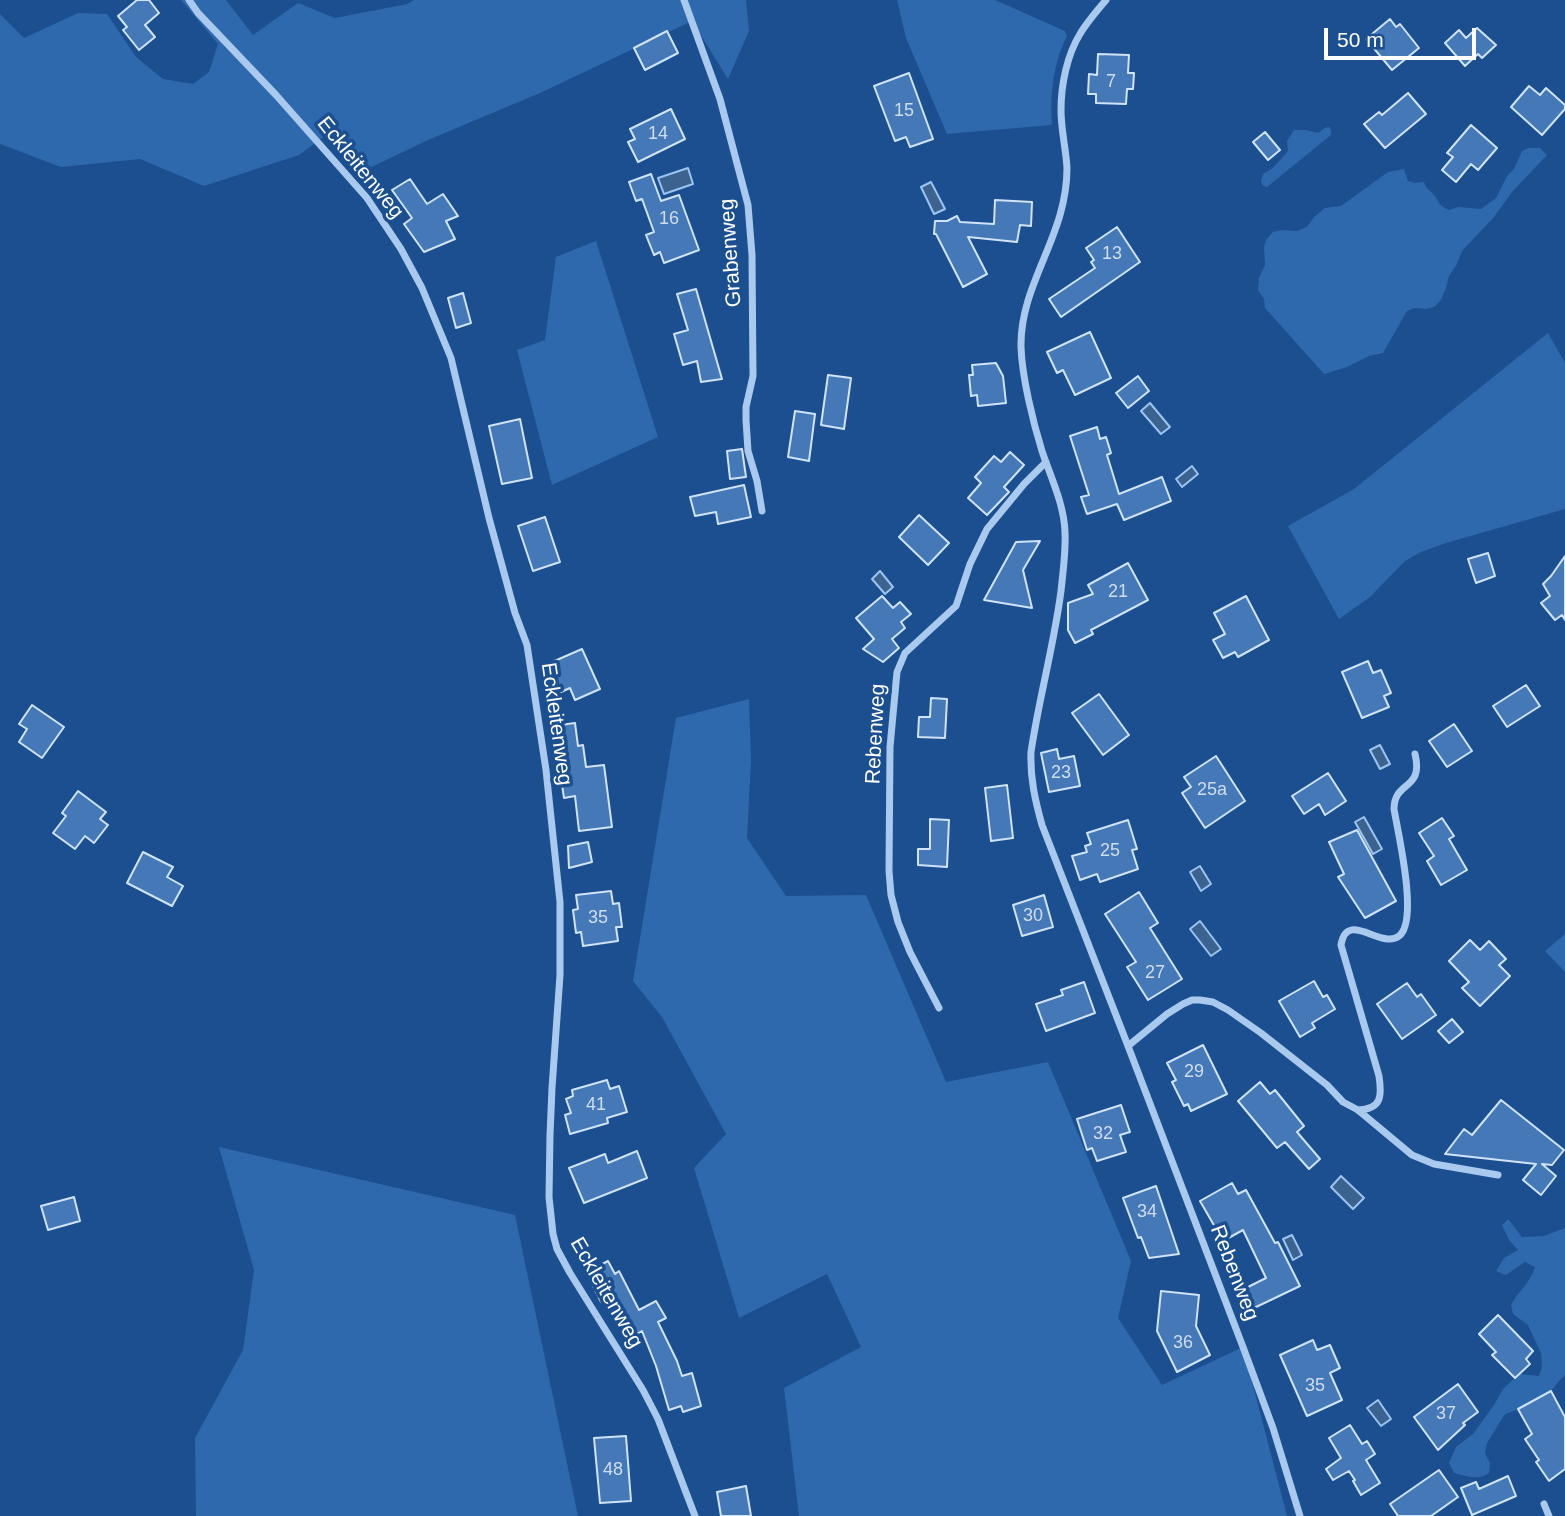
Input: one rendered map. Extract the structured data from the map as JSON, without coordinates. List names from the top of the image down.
{
  "streets": {
    "street": ["Eckleitenweg", "Grabenweg", "Rebenweg"]
  },
  "house_numbers": [
    "7",
    "15",
    "14",
    "16",
    "13",
    "21",
    "23",
    "25a",
    "25",
    "30",
    "35",
    "27",
    "29",
    "41",
    "32",
    "34",
    "36",
    "35",
    "37",
    "48"
  ],
  "scale_bar": "50 m"
}
